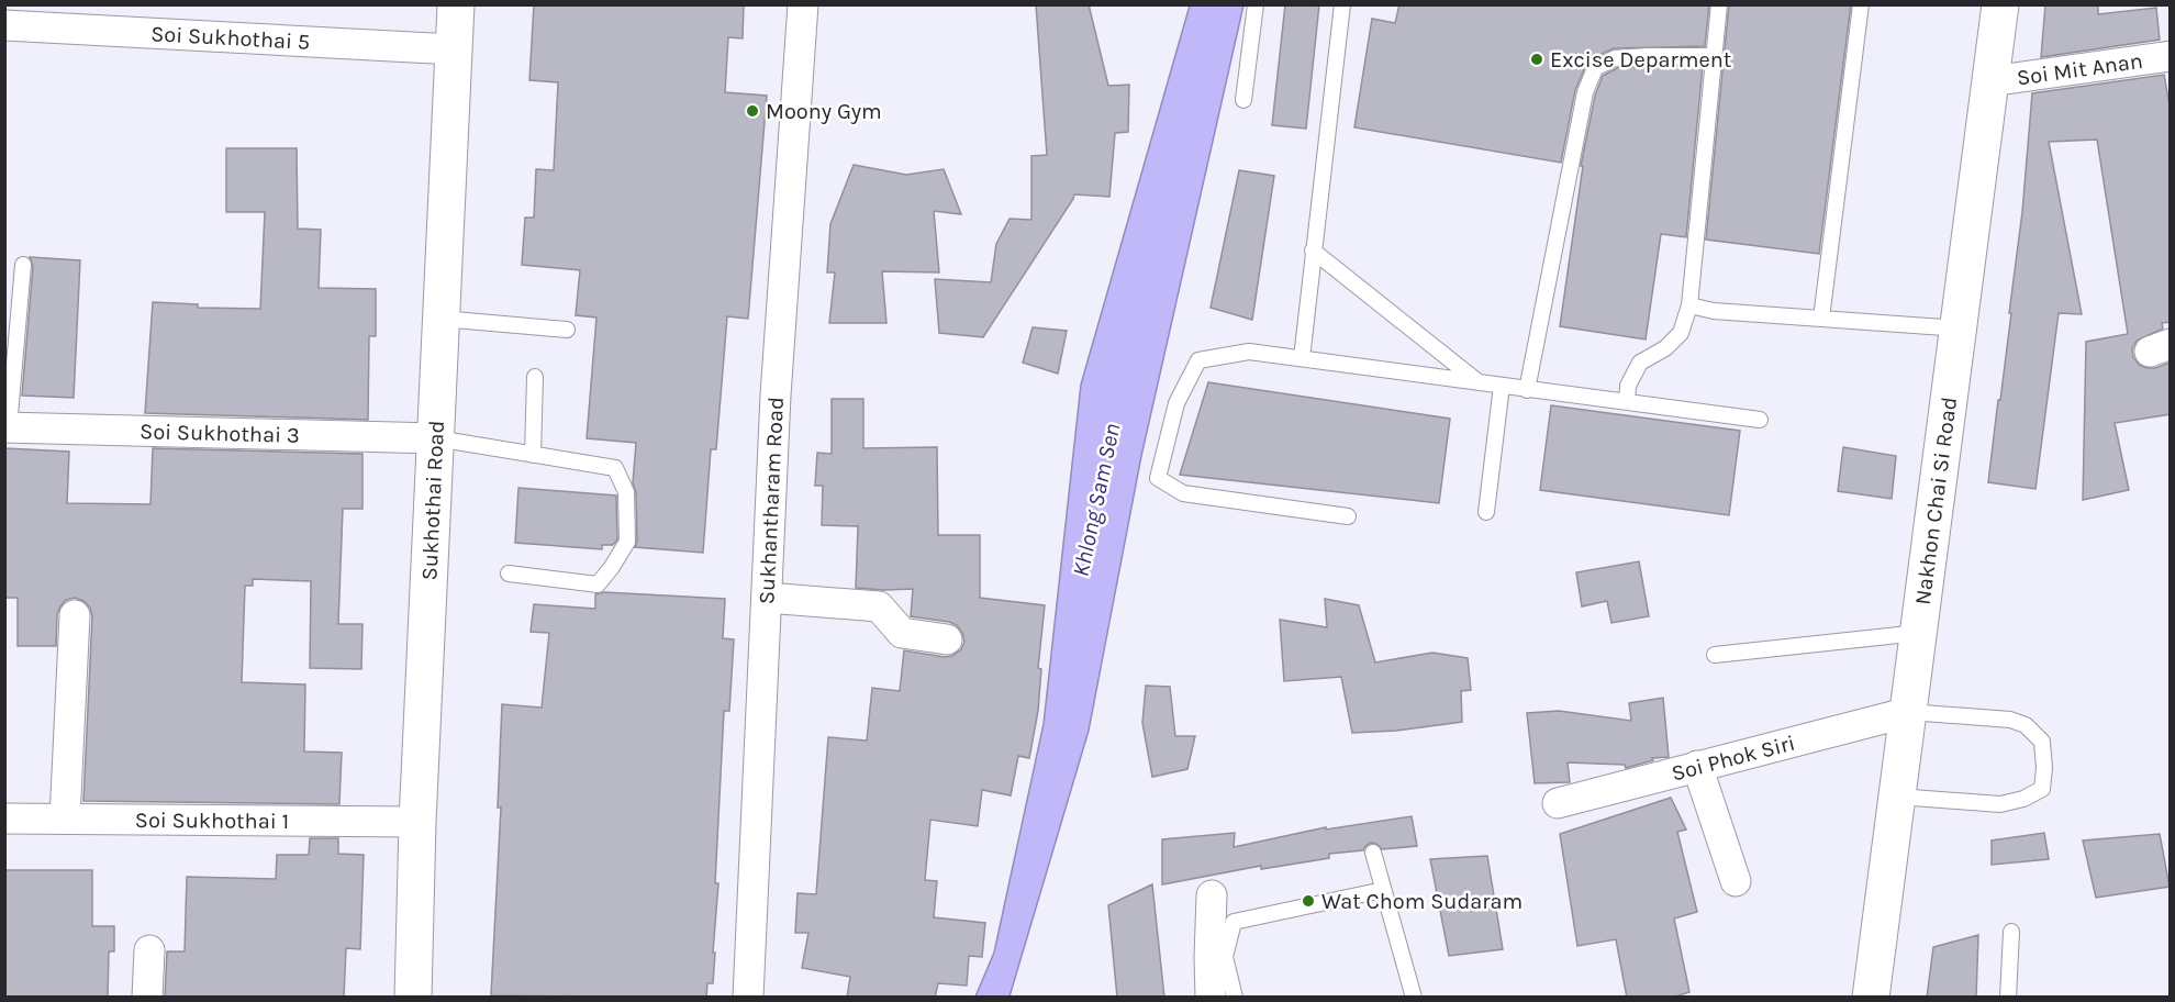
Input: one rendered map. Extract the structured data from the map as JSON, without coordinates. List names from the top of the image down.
{
  "streets": {
    "main road": ["Sukhothai Road", "Nakhon Chai Si Road"],
    "street": [
      "Soi Sukhothai 5",
      "Soi Mit Anan",
      "Soi Sukhothai 3",
      "Sukhantharam Road",
      "Soi Phok Siri",
      "Soi Sukhothai 1"
    ]
  },
  "crossings": [
    ["Soi Sukhothai 5", "Sukhothai Road"],
    ["Soi Mit Anan", "Nakhon Chai Si Road"],
    ["Soi Sukhothai 3", "Sukhothai Road"],
    ["Sukhothai Road", "Soi Sukhothai 1"],
    ["Nakhon Chai Si Road", "Soi Phok Siri"]
  ],
  "water": ["Khlong Sam Sen"],
  "places": ["Excise Deparment", "Moony Gym", "Wat Chom Sudaram"]
}
